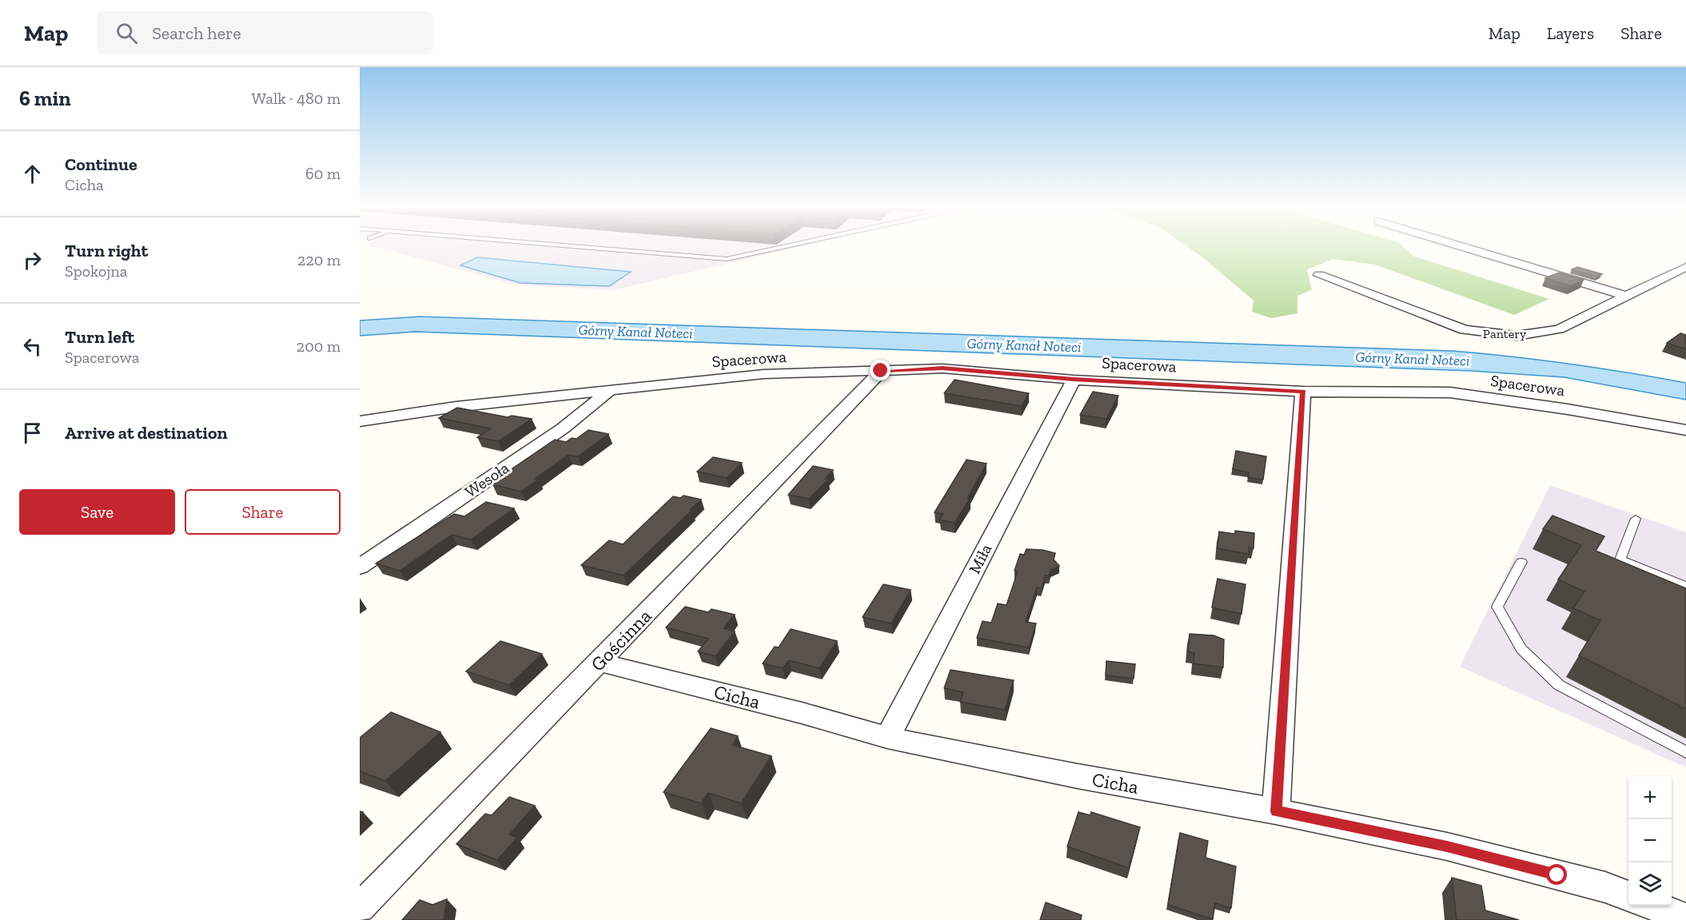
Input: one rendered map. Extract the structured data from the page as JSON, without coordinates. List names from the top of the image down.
{
  "streets": {
    "street": [
      "Pantery",
      "Spacerowa",
      "Wesoła",
      "Miła",
      "Gościnna",
      "Cicha"
    ]
  },
  "crossings": [
    ["Spacerowa", "Wesoła"],
    ["Spacerowa", "Miła"],
    ["Spacerowa", "Gościnna"],
    ["Miła", "Cicha"],
    ["Gościnna", "Cicha"]
  ],
  "water": ["Górny Kanał Noteci"],
  "page": {
    "header": "Map",
    "search": "Search here",
    "nav": ["Map", "Layers", "Share"],
    "heading": ["6 min", "Walk · 480 m"],
    "list": [
      ["Continue", "Cicha", "60 m"],
      ["Turn right", "Spokojna", "220 m"],
      ["Turn left", "Spacerowa", "200 m"],
      "Arrive at destination"
    ],
    "buttons": ["Save", "Share"],
    "map_buttons": ["+", "−"]
  }
}
